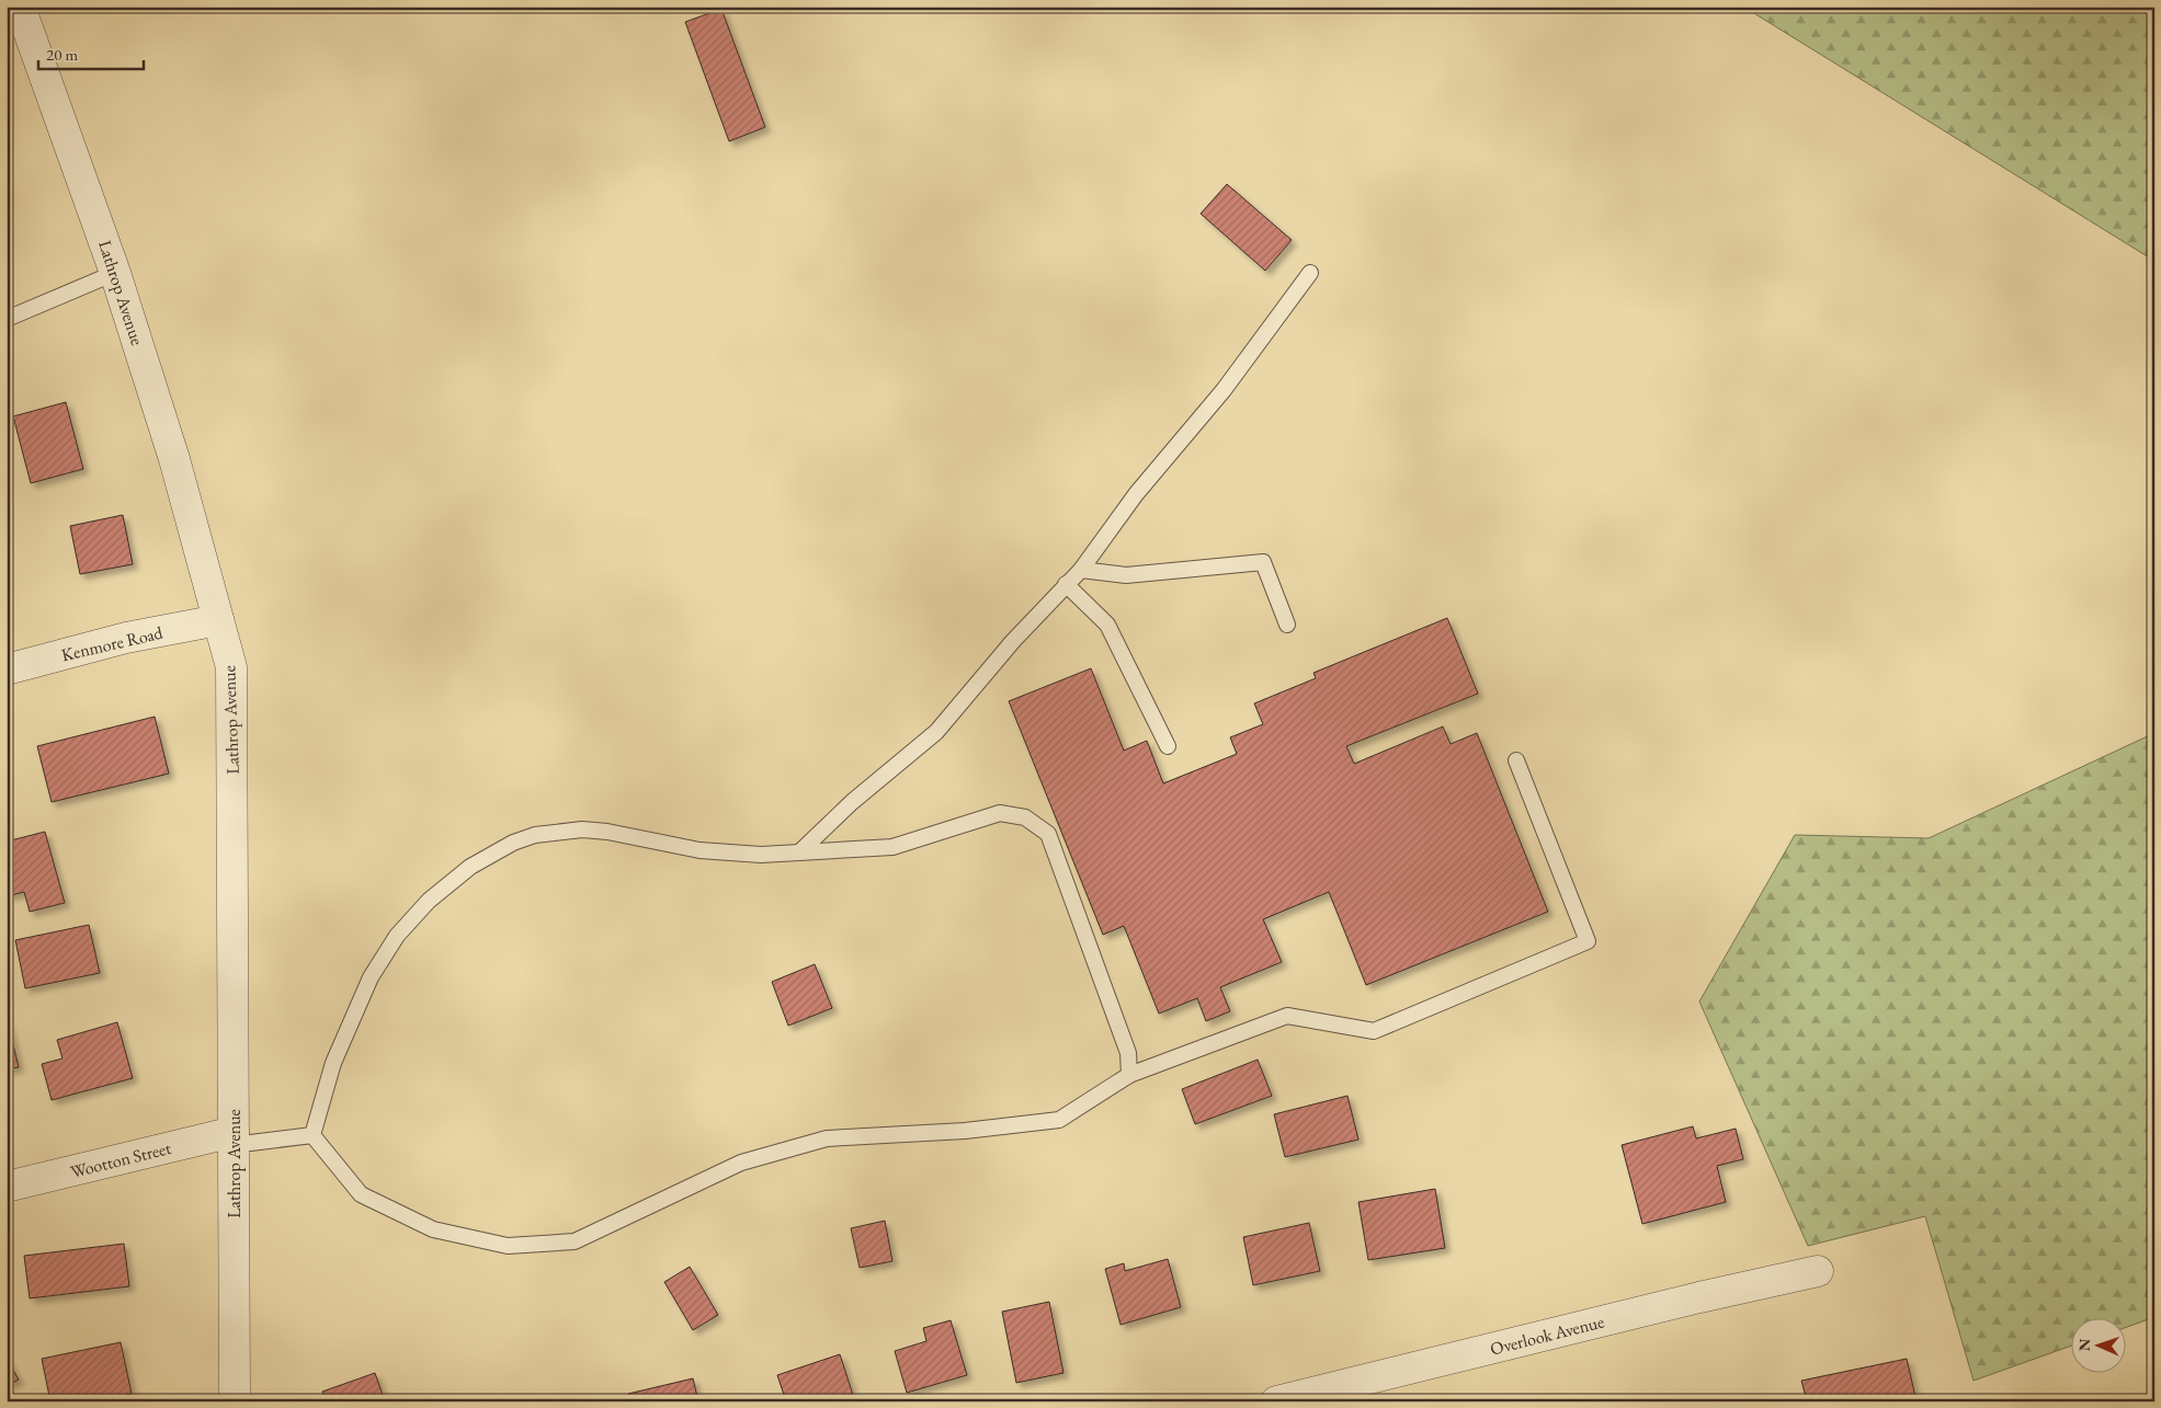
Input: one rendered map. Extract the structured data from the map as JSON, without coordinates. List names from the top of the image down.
{
  "streets": {
    "street": [
      "Lathrop Avenue",
      "Kenmore Road",
      "Wootton Street",
      "Overlook Avenue"
    ]
  },
  "crossings": [
    ["Lathrop Avenue", "Kenmore Road"],
    ["Lathrop Avenue", "Wootton Street"]
  ],
  "scale_bar": "20 m",
  "north": "left"
}
